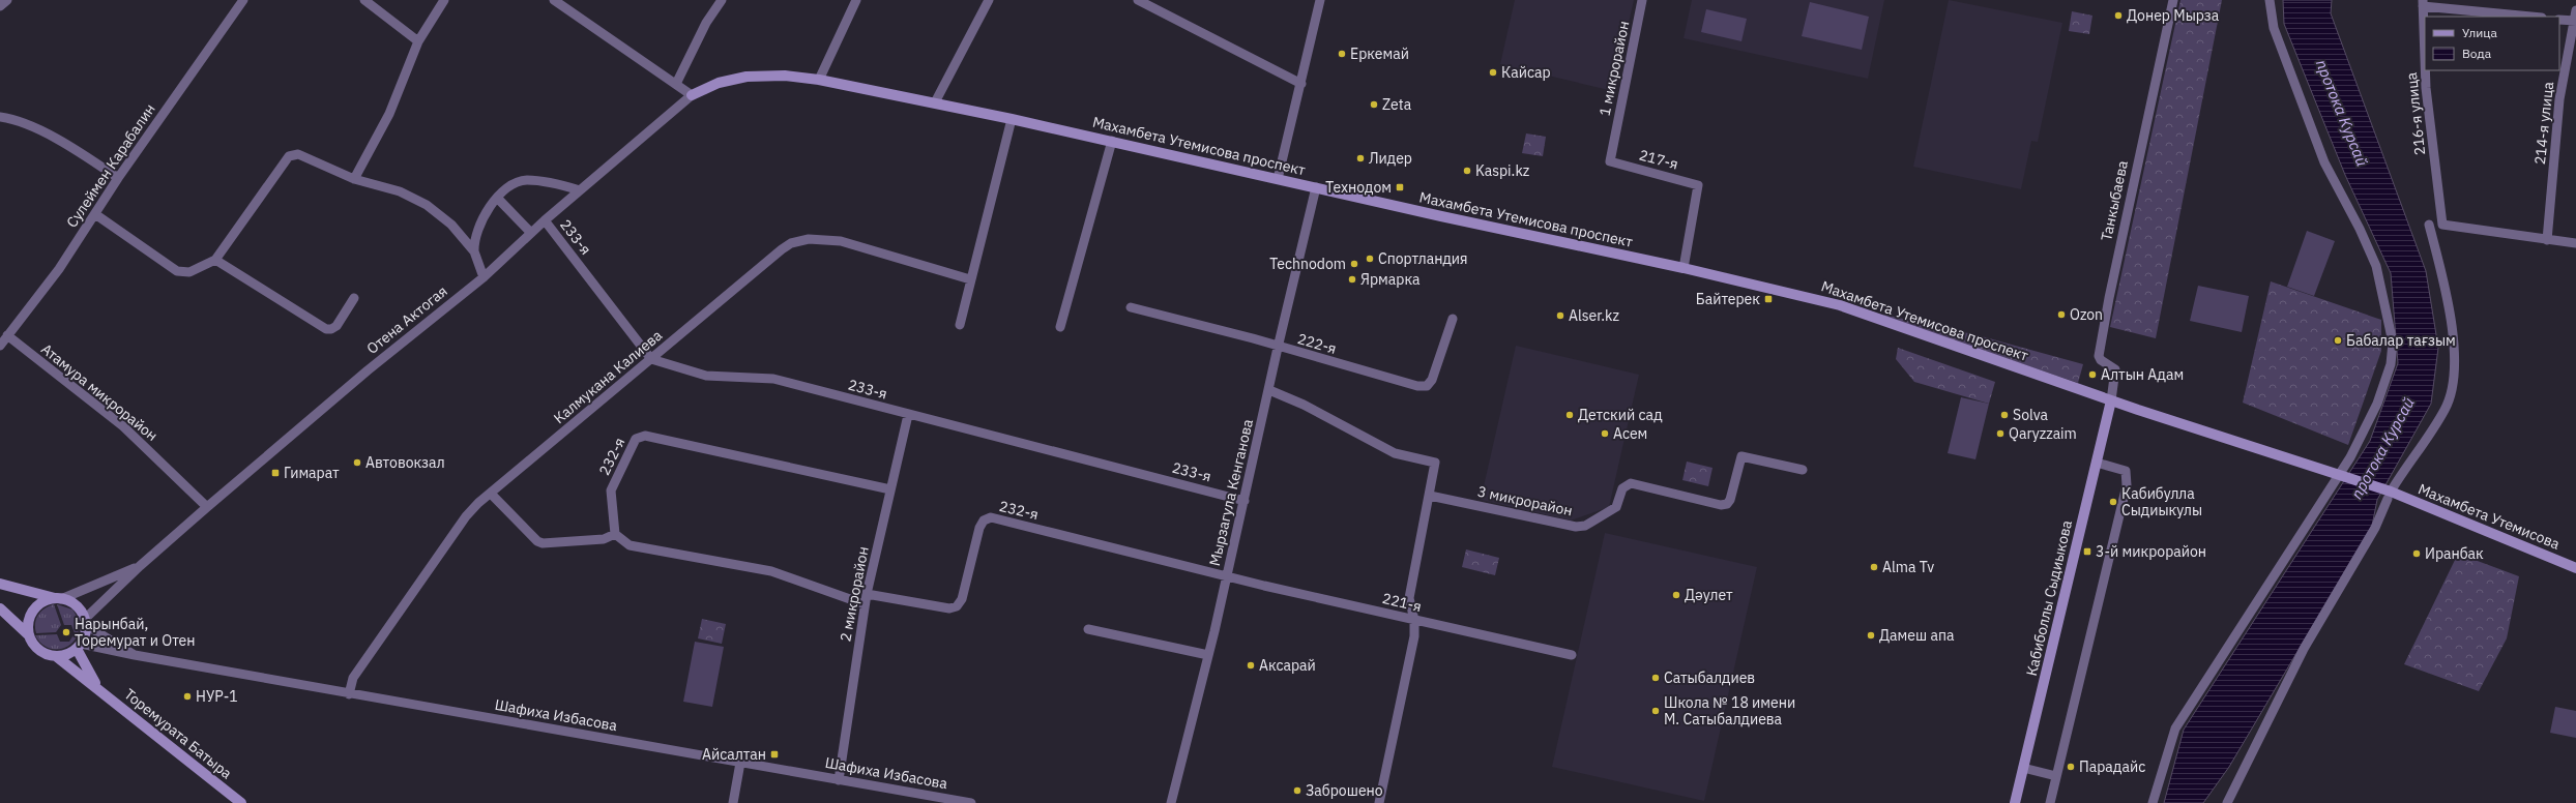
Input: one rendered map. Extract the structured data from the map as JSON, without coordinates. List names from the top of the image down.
{
  "streets": {
    "street": [
      "1 микрорайон",
      "216-я улица",
      "214-я улица",
      "Махамбета Утемисова проспект",
      "217-я",
      "Сулеймен Карабалин",
      "Танкыбаева",
      "233-я",
      "Отена Актогая",
      "222-я",
      "Калмукана Калиева",
      "Атамура микрорайон",
      "232-я",
      "Мырзагула Кенганова",
      "3 микрорайон",
      "Махамбета Утемисова",
      "2 микрорайон",
      "Кабиболлы Сыдиыкова",
      "221-я",
      "Шафиха Избасова",
      "Торемурата Батыра"
    ]
  },
  "crossings": [
    ["1 микрорайон", "217-я"],
    ["216-я улица", "214-я улица"],
    ["Махамбета Утемисова проспект", "217-я"],
    ["Махамбета Утемисова проспект", "Танкыбаева"],
    ["Махамбета Утемисова проспект", "Отена Актогая"],
    ["Махамбета Утемисова проспект", "Мырзагула Кенганова"],
    ["Махамбета Утемисова проспект", "Махамбета Утемисова"],
    ["Махамбета Утемисова проспект", "Кабиболлы Сыдиыкова"],
    ["Сулеймен Карабалин", "Атамура микрорайон"],
    ["Танкыбаева", "Кабиболлы Сыдиыкова"],
    ["233-я", "Отена Актогая"],
    ["233-я", "Калмукана Калиева"],
    ["233-я", "Мырзагула Кенганова"],
    ["233-я", "2 микрорайон"],
    ["Отена Актогая", "Атамура микрорайон"],
    ["Отена Актогая", "Шафиха Избасова"],
    ["Отена Актогая", "Торемурата Батыра"],
    ["222-я", "Мырзагула Кенганова"],
    ["Калмукана Калиева", "Шафиха Избасова"],
    ["232-я", "Мырзагула Кенганова"],
    ["232-я", "2 микрорайон"],
    ["232-я", "221-я"],
    ["Мырзагула Кенганова", "221-я"],
    ["2 микрорайон", "Шафиха Избасова"],
    ["Шафиха Избасова", "Торемурата Батыра"]
  ],
  "water": ["протока Курсай"],
  "places": {
    "other": [
      "Донер Мырза",
      "Еркемай",
      "Кайсар",
      "Zeta",
      "Лидер",
      "Kaspi.kz",
      "Спортландия",
      "Technodom",
      "Ярмарка",
      "Ozon",
      "Alser.kz",
      "Бабалар тағзым",
      "Алтын Адам",
      "Детский сад",
      "Solva",
      "Асем",
      "Qaryzzaim",
      "Автовокзал",
      "Кабибулла Сыдиыкулы",
      "Иранбак",
      "Alma Tv",
      "Дәулет",
      "Нарынбай, Торемурат и Отен",
      "Дамеш апа",
      "Аксарай",
      "Сатыбалдиев",
      "НУР-1",
      "Школа № 18 имени М. Сатыбалдиева",
      "Парадайс",
      "Заброшено"
    ],
    "transit": [
      "Технодом",
      "Байтерек",
      "Гимарат",
      "3-й микрорайон",
      "Айсалтан"
    ]
  },
  "legend": ["Улица", "Вода"]
}
